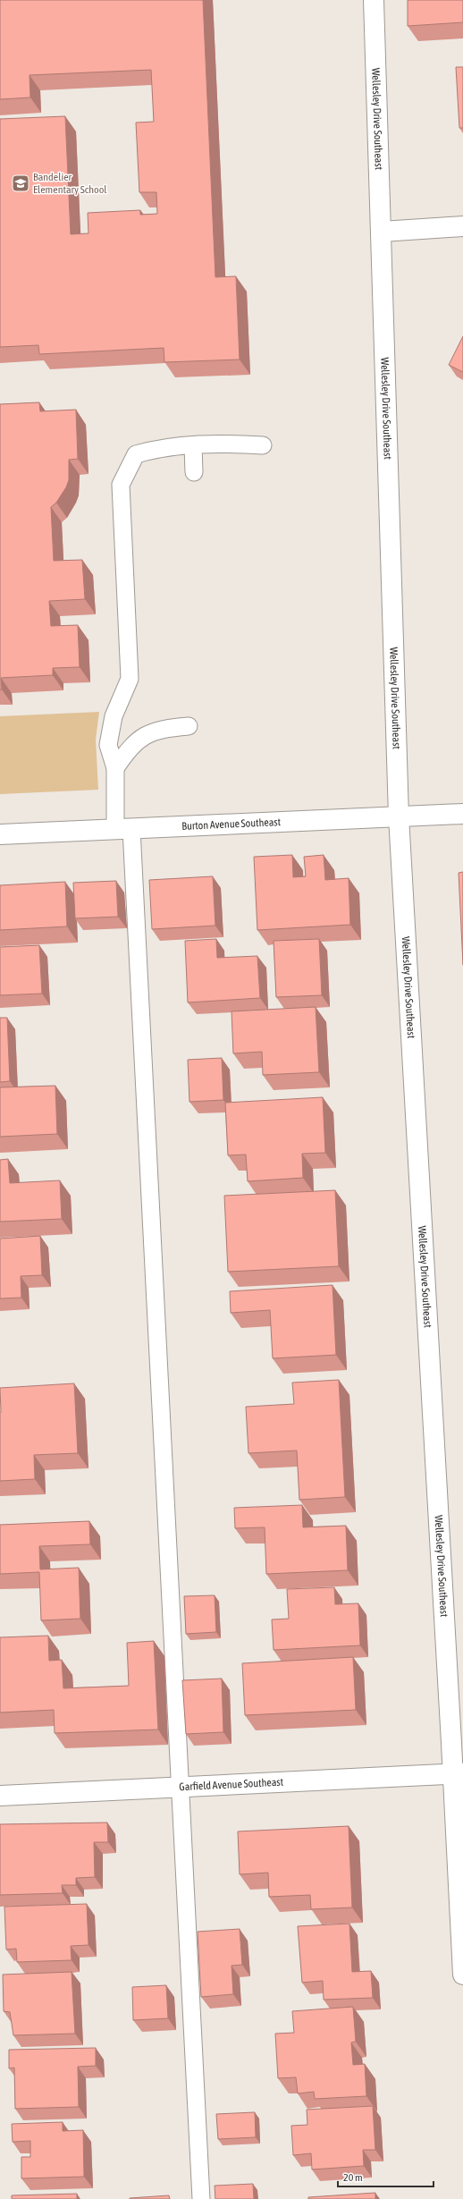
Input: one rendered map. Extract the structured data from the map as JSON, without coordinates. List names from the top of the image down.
{
  "streets": {
    "street": ["Wellesley Drive Southeast", "Burton Avenue Southeast", "Garfield Avenue Southeast"]
  },
  "crossings": [
    ["Wellesley Drive Southeast", "Burton Avenue Southeast"],
    ["Wellesley Drive Southeast", "Garfield Avenue Southeast"]
  ],
  "places": {
    "school or university": ["Bandelier Elementary School"]
  },
  "scale_bar": "20 m"
}
